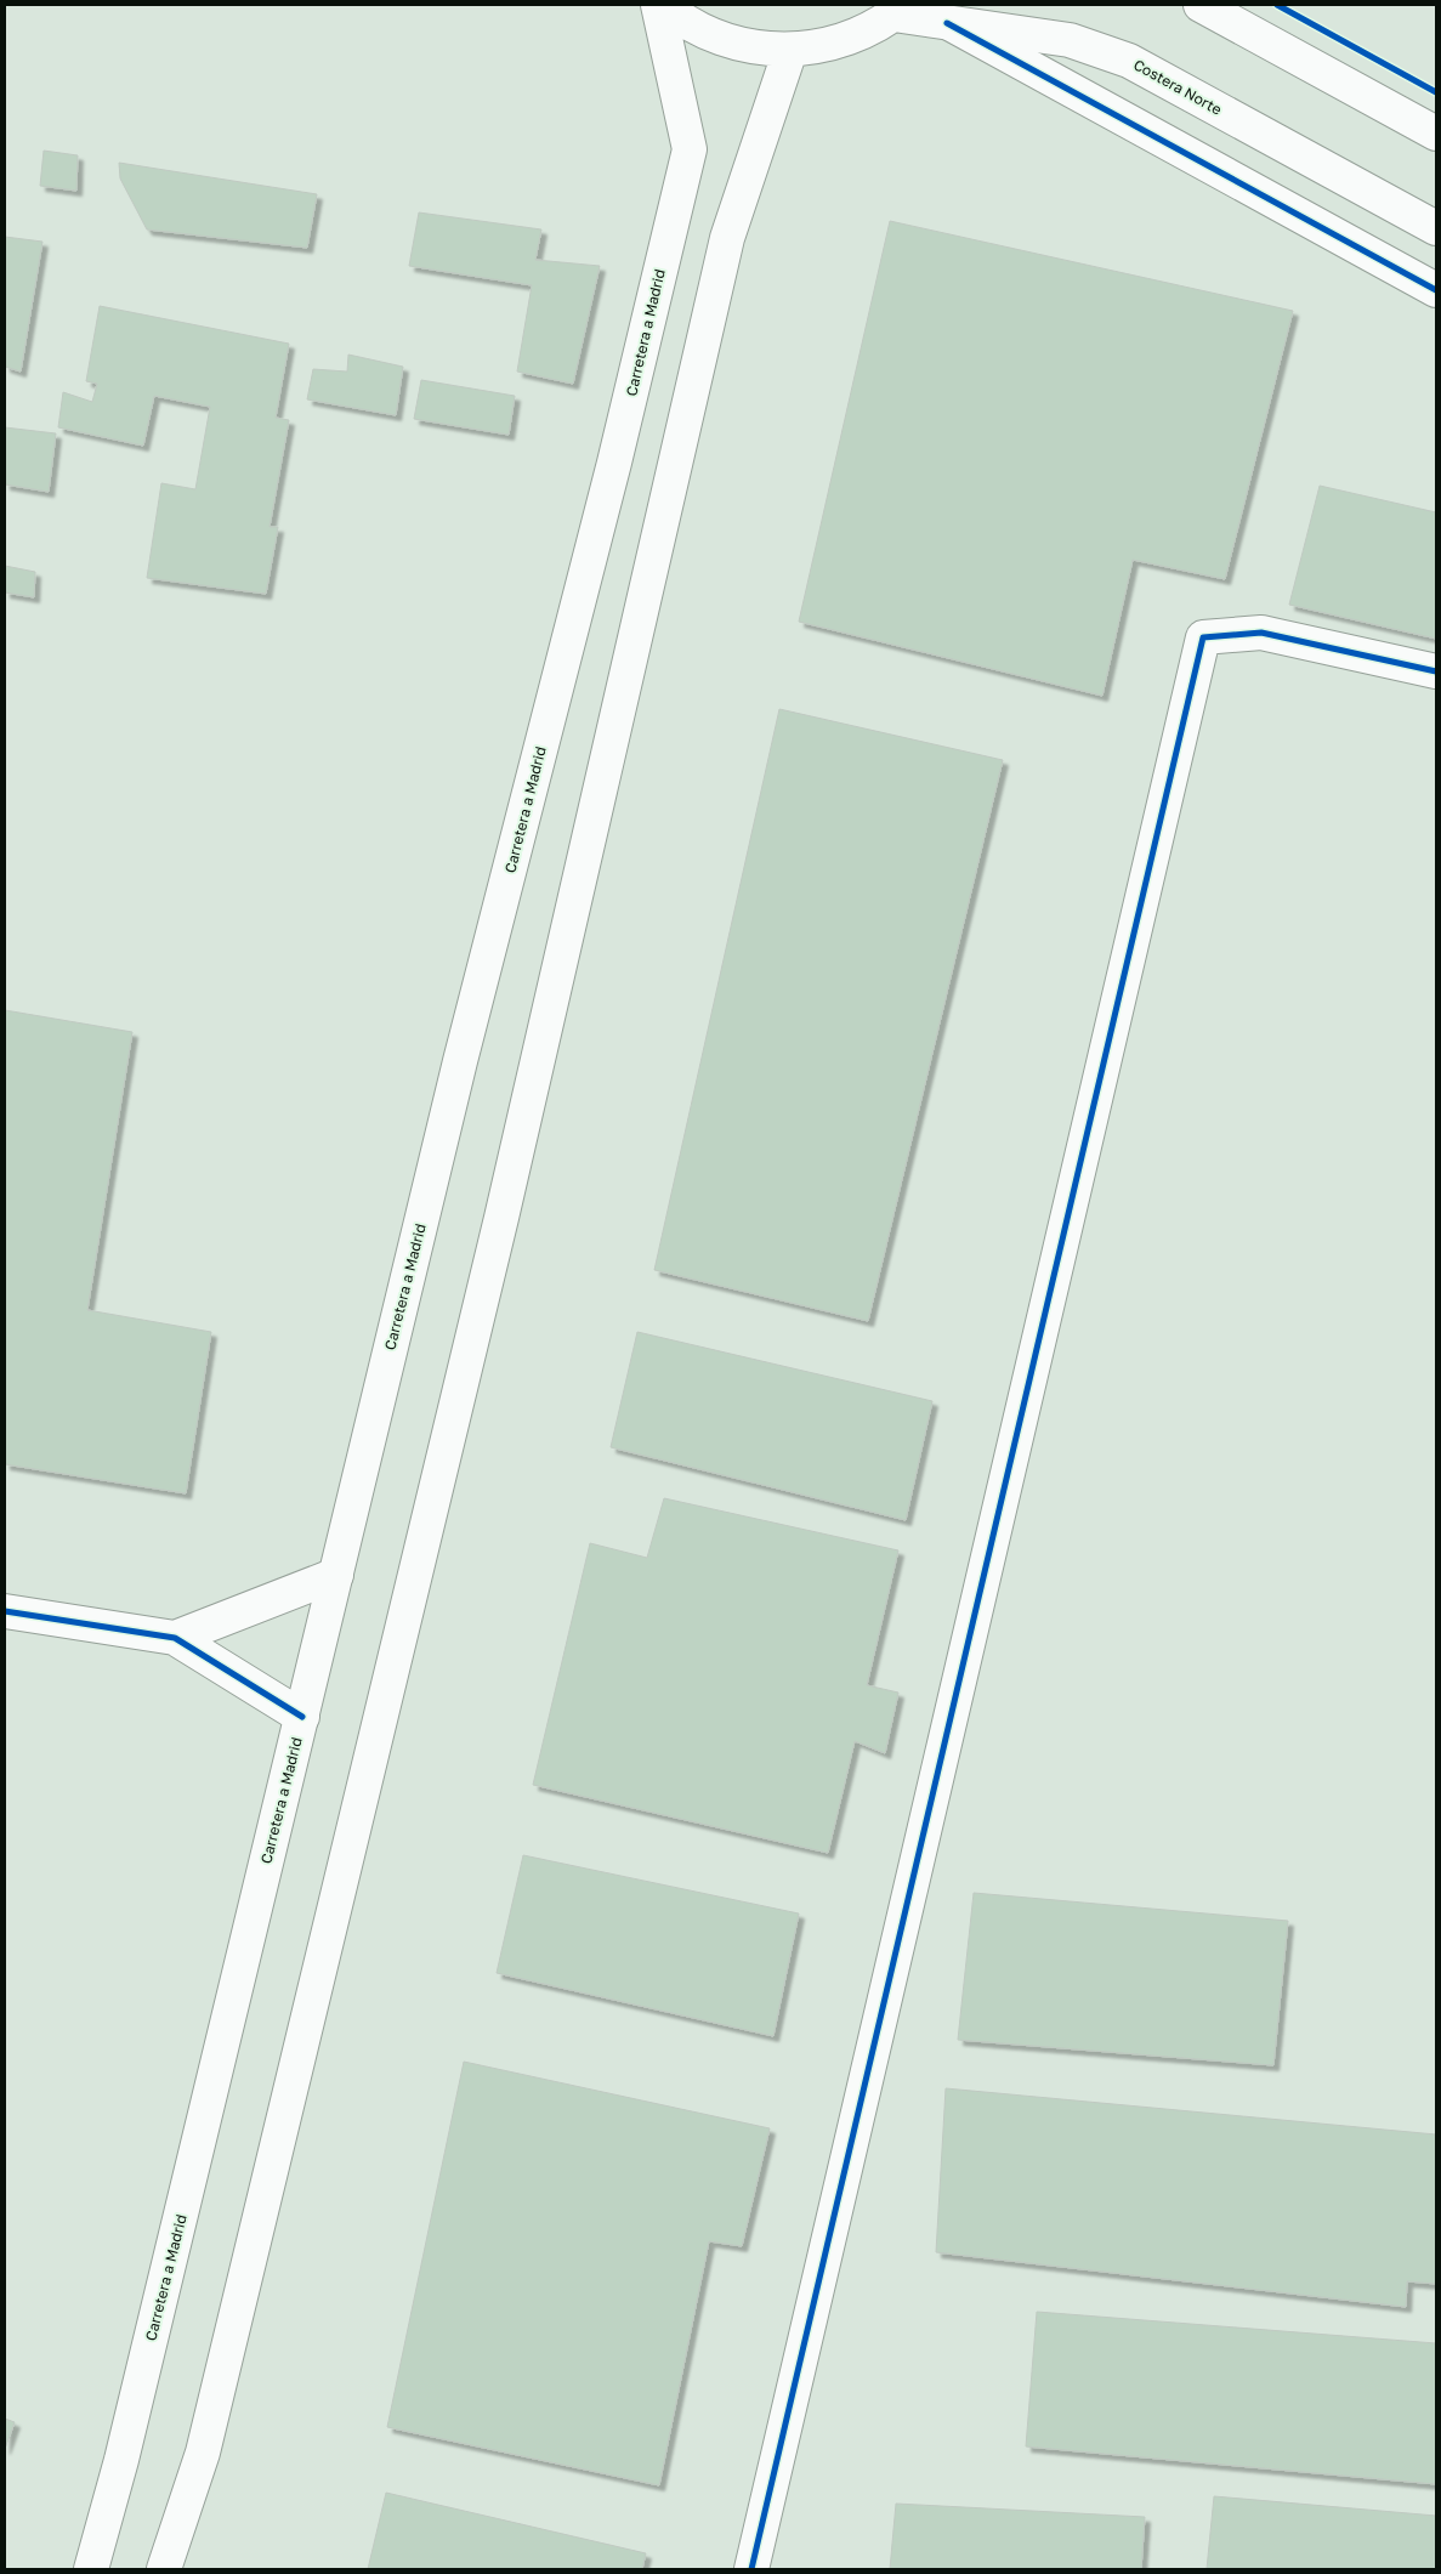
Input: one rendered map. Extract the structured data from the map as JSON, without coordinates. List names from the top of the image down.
{
  "streets": {
    "main road": ["Costera Norte", "Carretera a Madrid"]
  }
}
